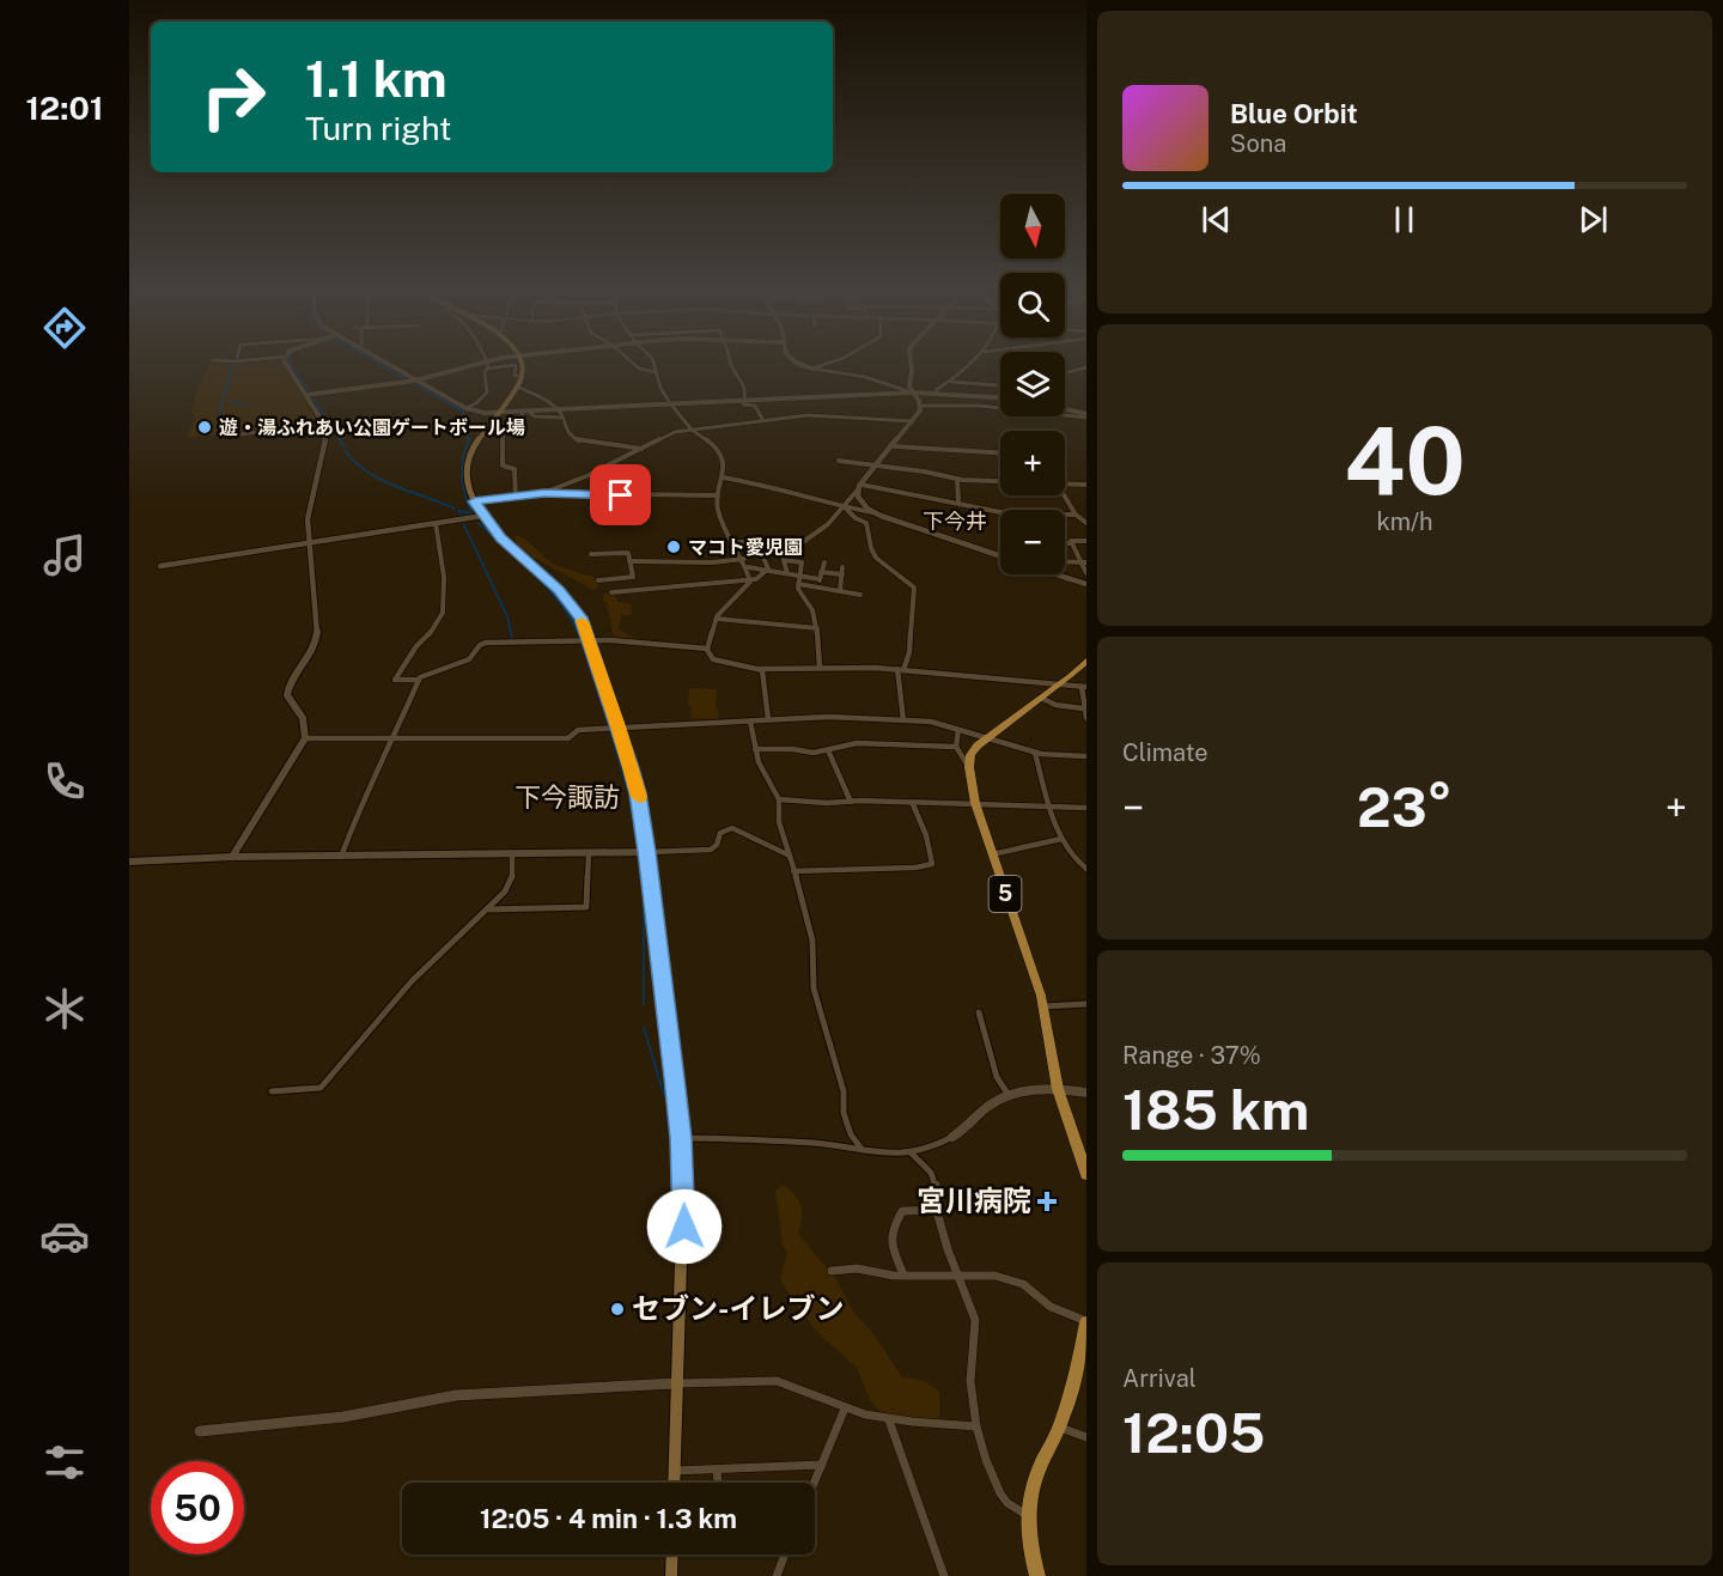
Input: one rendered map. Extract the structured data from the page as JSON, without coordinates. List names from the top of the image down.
{
  "streets": {
    "main road": ["5"]
  },
  "districts": ["下今井", "下今諏訪"],
  "places": {
    "other": ["遊・湯ふれあい公園ゲートボール場", "マコト愛児園", "セブン-イレブン"],
    "health": ["宮川病院"]
  },
  "north": "bottom",
  "page": {
    "tabs": "12:01",
    "turn": ["1.1 km", "Turn right"],
    "song": ["Blue Orbit", "Sona"],
    "map_buttons": ["+", "−"],
    "tile": [
      ["40", "km/h"],
      "Climate",
      ["Range · 37%", "185 km"],
      ["Arrival", "12:05"]
    ],
    "heat": ["−", "23°", "+"],
    "limit": "50",
    "trip": "12:05 · 4 min · 1.3 km"
  }
}
